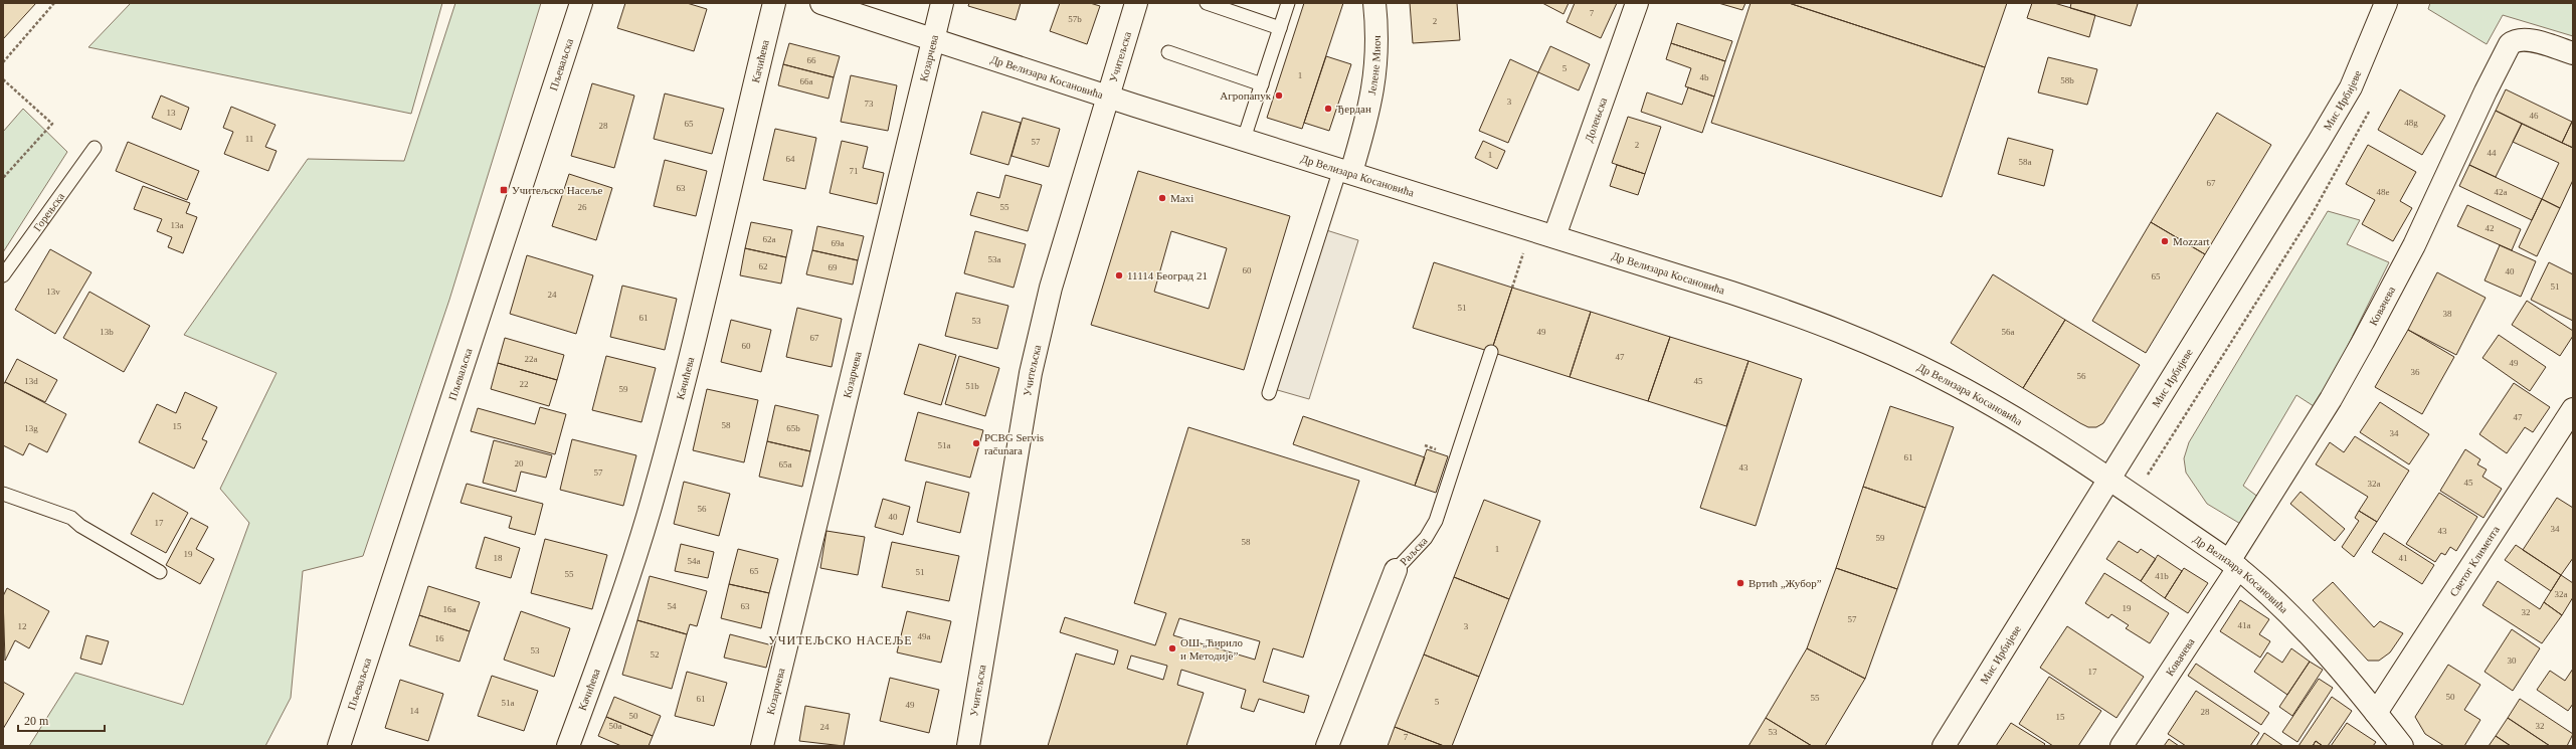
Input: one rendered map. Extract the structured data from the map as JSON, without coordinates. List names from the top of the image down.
{
  "streets": {
    "street": [
      "Учитељска",
      "Козарчева",
      "Качићева",
      "Јелене Миоч",
      "Пљеваљска",
      "Др Велизара Косановића",
      "Мис Ирбијеве",
      "Долењска",
      "Ковачева",
      "Раљска",
      "Светог Климента"
    ],
    "lane": ["Горењска"]
  },
  "crossings": [
    ["Учитељска", "Др Велизара Косановића"],
    ["Козарчева", "Др Велизара Косановића"],
    ["Јелене Миоч", "Др Велизара Косановића"],
    ["Др Велизара Косановића", "Мис Ирбијеве"],
    ["Др Велизара Косановића", "Долењска"],
    ["Др Велизара Косановића", "Ковачева"],
    ["Др Велизара Косановића", "Светог Климента"]
  ],
  "districts": ["УЧИТЕЉСКО НАСЕЉЕ"],
  "places": {
    "other": [
      "Агропапук",
      "Ђердан",
      "Maxi",
      "Mozzart",
      "11114 Београд 21",
      "PCBG Servis računara",
      "Вртић „Жубор”",
      "ОШ „Ћирило и Методије”"
    ],
    "transit": ["Учитељско Насеље"]
  },
  "house_numbers": [
    "7",
    "57b",
    "2",
    "66",
    "5",
    "1",
    "4b",
    "58b",
    "66a",
    "3",
    "73",
    "13",
    "46",
    "48g",
    "65",
    "28",
    "11",
    "57",
    "2",
    "44",
    "1",
    "64",
    "58a",
    "71",
    "67",
    "63",
    "48e",
    "42a",
    "26",
    "55",
    "13a",
    "42",
    "62a",
    "69a",
    "53a",
    "62",
    "69",
    "60",
    "40",
    "65",
    "51",
    "13v",
    "24",
    "51",
    "38",
    "61",
    "53",
    "13b",
    "49",
    "56a",
    "67",
    "60",
    "47",
    "22a",
    "49",
    "36",
    "56",
    "13d",
    "45",
    "22",
    "51b",
    "59",
    "47",
    "58",
    "15",
    "13g",
    "65b",
    "34",
    "51a",
    "61",
    "20",
    "65a",
    "43",
    "57",
    "45",
    "32a",
    "56",
    "40",
    "17",
    "34",
    "43",
    "59",
    "58",
    "1",
    "19",
    "18",
    "41",
    "54a",
    "65",
    "51",
    "55",
    "41b",
    "32a",
    "54",
    "63",
    "19",
    "16a",
    "32",
    "57",
    "41a",
    "12",
    "3",
    "49a",
    "16",
    "53",
    "52",
    "30",
    "17",
    "50",
    "55",
    "61",
    "5",
    "51a",
    "49",
    "14",
    "28",
    "50",
    "15",
    "50a",
    "32",
    "24",
    "53",
    "7"
  ],
  "scale_bar": "20 m"
}
